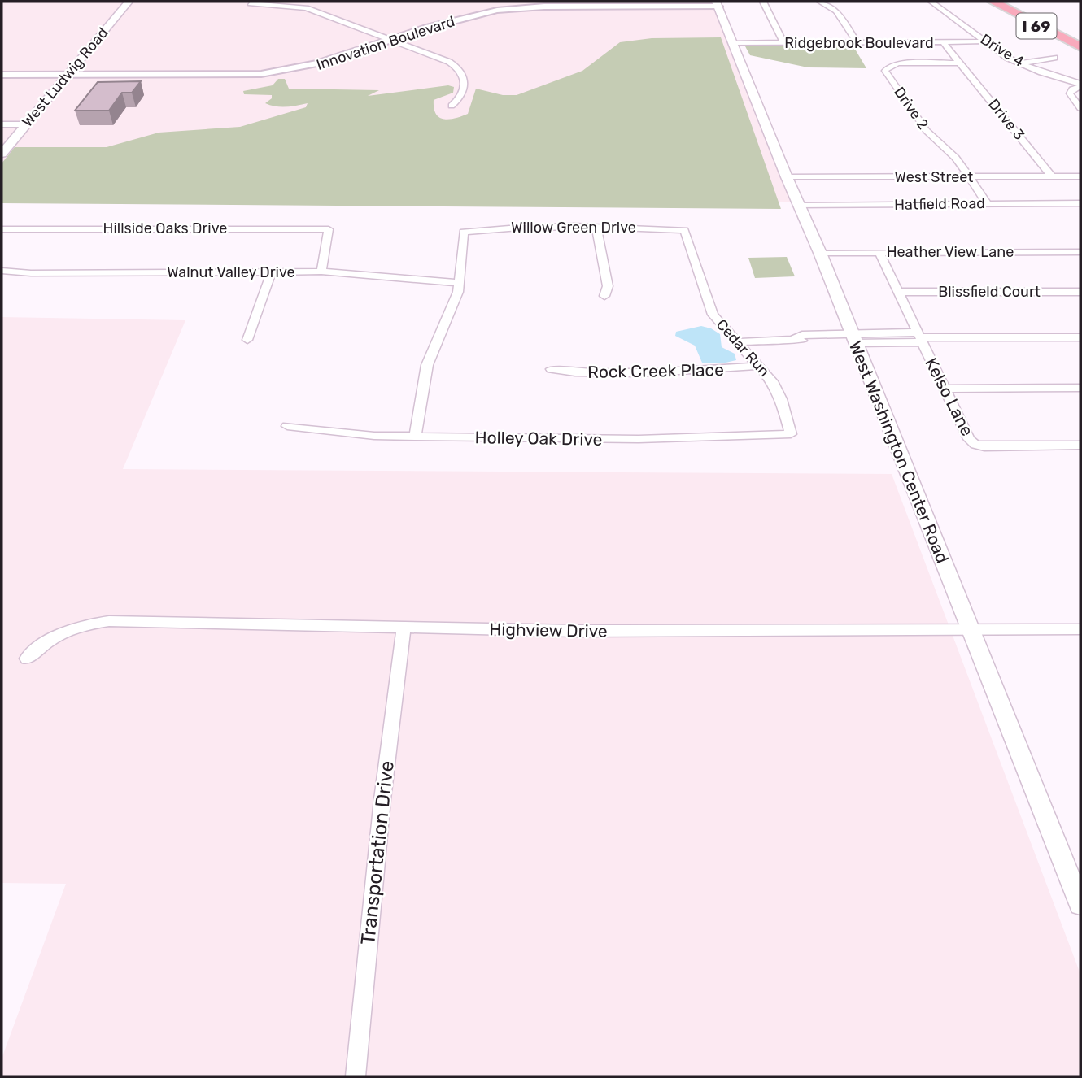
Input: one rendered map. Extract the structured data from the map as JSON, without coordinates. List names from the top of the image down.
{
  "streets": {
    "highway": ["I 69"],
    "main road": ["West Ludwig Road", "West Washington Center Road"],
    "street": [
      "Innovation Boulevard",
      "Ridgebrook Boulevard",
      "Drive 4",
      "Drive 2",
      "Drive 3",
      "West Street",
      "Hatfield Road",
      "Willow Green Drive",
      "Hillside Oaks Drive",
      "Heather View Lane",
      "Walnut Valley Drive",
      "Blissfield Court",
      "Cedar Run",
      "Rock Creek Place",
      "Kelso Lane",
      "Holley Oak Drive",
      "Highview Drive",
      "Transportation Drive"
    ]
  },
  "crossings": [
    ["Innovation Boulevard", "West Ludwig Road"],
    ["Innovation Boulevard", "West Washington Center Road"],
    ["Ridgebrook Boulevard", "Drive 4"],
    ["Ridgebrook Boulevard", "Drive 3"],
    ["Ridgebrook Boulevard", "West Washington Center Road"],
    ["Drive 2", "Drive 3"],
    ["Drive 2", "West Street"],
    ["Drive 2", "Hatfield Road"],
    ["Drive 3", "West Street"],
    ["West Street", "West Washington Center Road"],
    ["Hatfield Road", "West Washington Center Road"],
    ["Willow Green Drive", "Walnut Valley Drive"],
    ["Willow Green Drive", "Cedar Run"],
    ["Hillside Oaks Drive", "Walnut Valley Drive"],
    ["Heather View Lane", "Kelso Lane"],
    ["Heather View Lane", "West Washington Center Road"],
    ["Blissfield Court", "Kelso Lane"],
    ["Cedar Run", "Rock Creek Place"],
    ["Cedar Run", "Holley Oak Drive"],
    ["West Washington Center Road", "Highview Drive"],
    ["Highview Drive", "Transportation Drive"]
  ]
}
